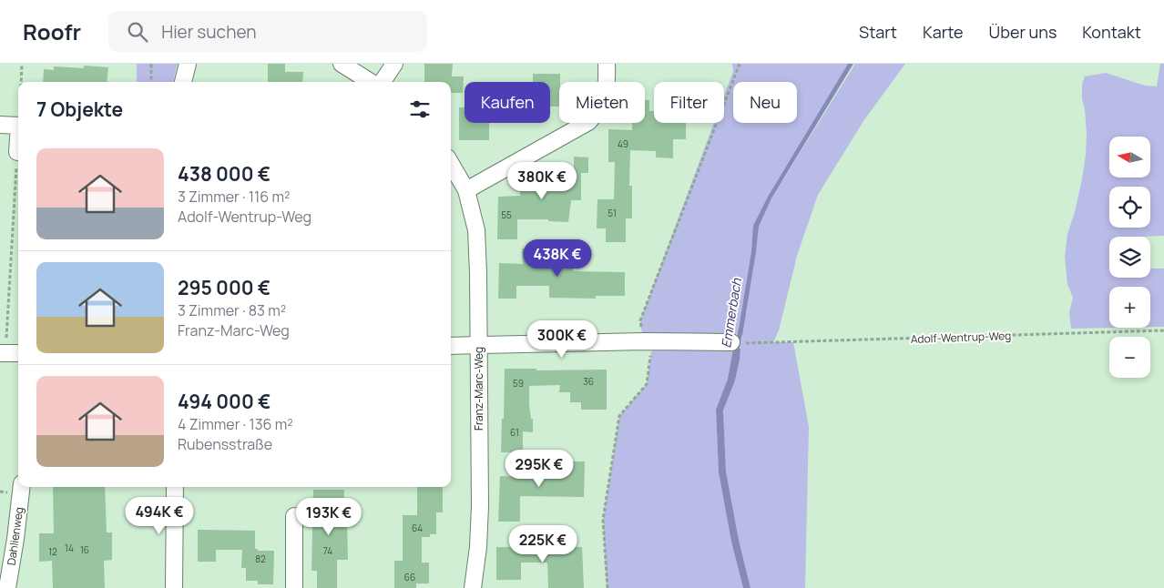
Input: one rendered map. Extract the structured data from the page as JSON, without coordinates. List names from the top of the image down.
{
  "streets": {
    "street": ["Franz-Marc-Weg", "Dahlienweg"],
    "path": ["Adolf-Wentrup-Weg"]
  },
  "water": ["Emmerbach"],
  "house_numbers": [
    "49",
    "51",
    "55",
    "36",
    "59",
    "61",
    "64",
    "14",
    "16",
    "74",
    "12",
    "82",
    "66"
  ],
  "north": "left",
  "page": {
    "header": "Roofr",
    "search": "Hier suchen",
    "nav": [
      "Start",
      "Karte",
      "Über uns",
      "Kontakt"
    ],
    "chip": [
      "Kaufen",
      "Mieten",
      "Filter",
      "Neu"
    ],
    "heading": "7 Objekte",
    "map_buttons": ["+", "−"],
    "list": [
      {
        "name": "438 000 €",
        "note": "3 Zimmer · 116 m² · Adolf-Wentrup-Weg"
      },
      {
        "name": "295 000 €",
        "note": "3 Zimmer · 83 m² · Franz-Marc-Weg"
      },
      {
        "name": "494 000 €",
        "note": "4 Zimmer · 136 m² · Rubensstraße"
      }
    ],
    "price": [
      "380K €",
      "438K €",
      "300K €",
      "295K €",
      "494K €",
      "193K €",
      "225K €"
    ]
  }
}
